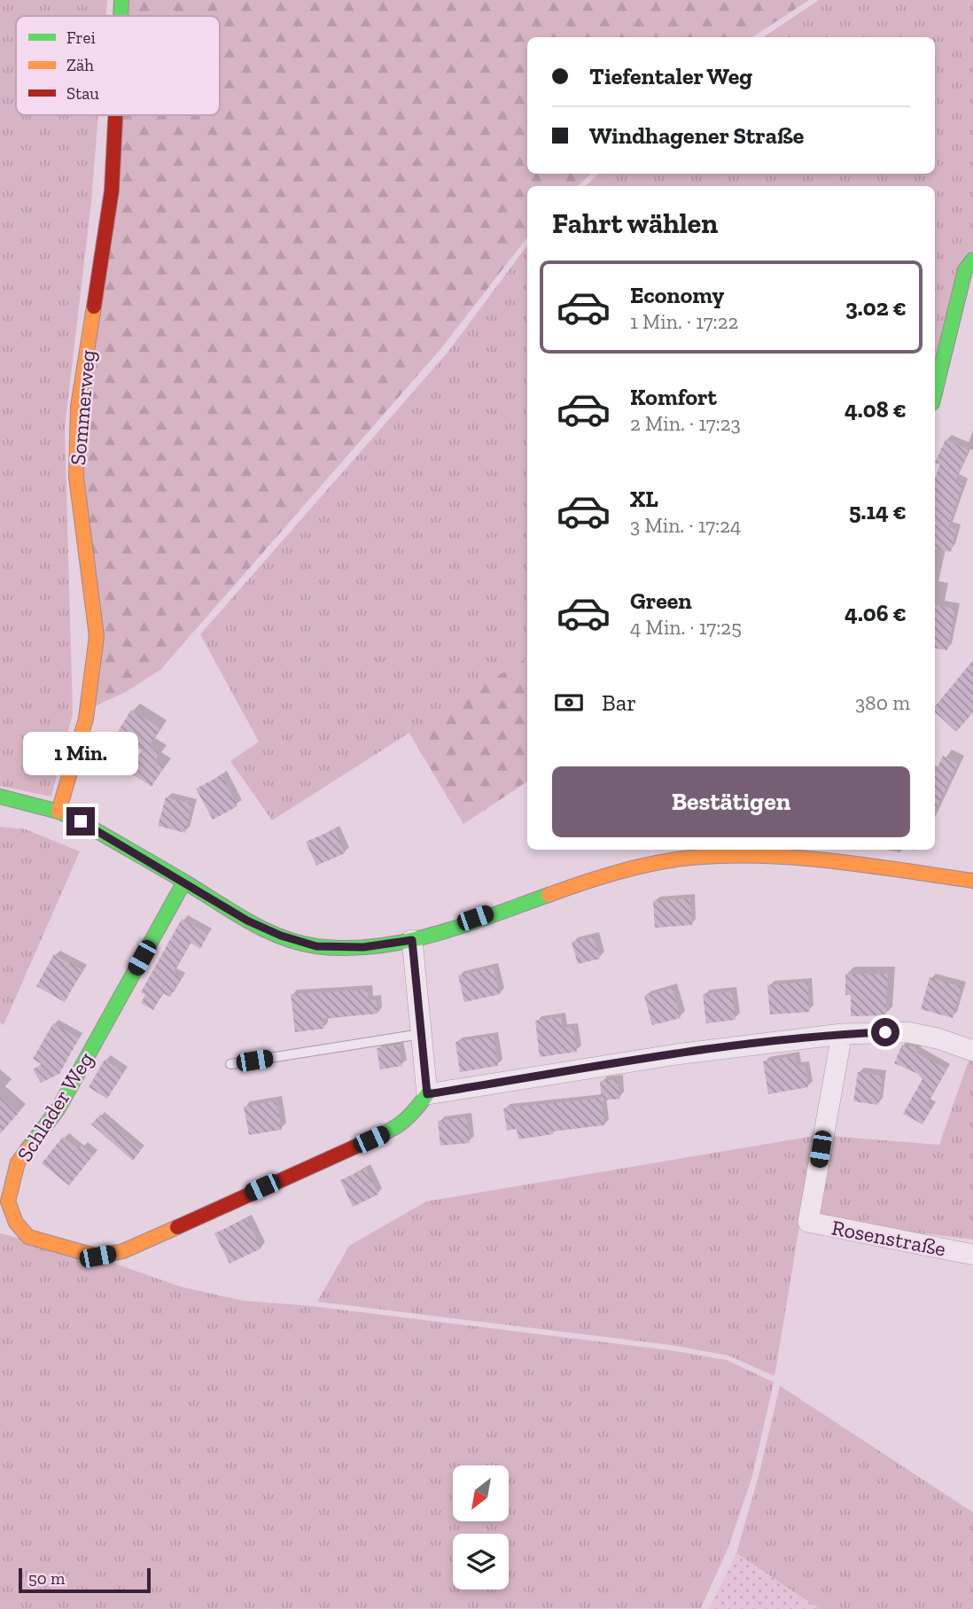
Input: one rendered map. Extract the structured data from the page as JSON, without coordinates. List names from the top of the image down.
{
  "streets": {
    "street": ["Sommerweg", "Schlader Weg", "Rosenstraße"]
  },
  "legend": ["Frei", "Zäh", "Stau"],
  "scale_bar": "50 m",
  "north": "bottom left",
  "page": {
    "banner": ["Tiefentaler Weg", "Windhagener Straße"],
    "heading": "Fahrt wählen",
    "list": [
      {
        "name": "Economy",
        "note": "1 Min. · 17:22",
        "value": "3.02 €"
      },
      {
        "name": "Komfort",
        "note": "2 Min. · 17:23",
        "value": "4.08 €"
      },
      {
        "name": "XL",
        "note": "3 Min. · 17:24",
        "value": "5.14 €"
      },
      {
        "name": "Green",
        "note": "4 Min. · 17:25",
        "value": "4.06 €"
      }
    ],
    "pay": ["Bar", "380 m"],
    "bubble": "1 Min.",
    "buttons": "Bestätigen",
    "scale": "50 m"
  }
}
